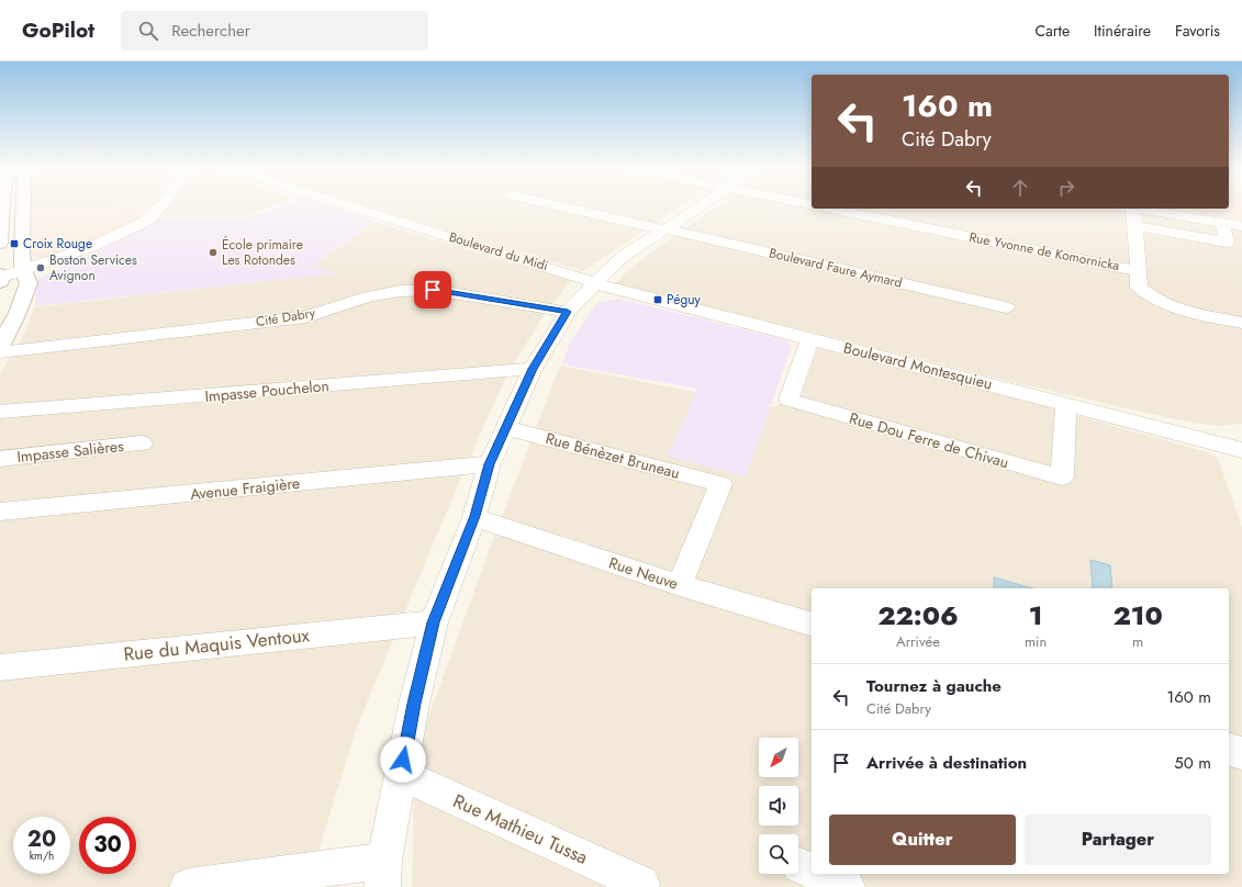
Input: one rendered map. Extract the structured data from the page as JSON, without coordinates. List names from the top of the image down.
{
  "streets": {
    "street": [
      "Boulevard du Midi",
      "Rue Yvonne de Komornicka",
      "Boulevard Faure Aymard",
      "Cité Dabry",
      "Boulevard Montesquieu",
      "Impasse Pouchelon",
      "Rue Dou Ferre de Chivau",
      "Impasse Salières",
      "Rue Bénèzet Bruneau",
      "Avenue Fraigière",
      "Rue Neuve",
      "Rue du Maquis Ventoux",
      "Rue Mathieu Tussa"
    ]
  },
  "crossings": [
    ["Boulevard du Midi", "Boulevard Montesquieu"],
    ["Boulevard Montesquieu", "Rue Dou Ferre de Chivau"],
    ["Rue Bénèzet Bruneau", "Rue Neuve"]
  ],
  "places": {
    "transit": ["Croix Rouge", "Péguy"],
    "other": ["École primaire Les Rotondes", "Boston Services Avignon"]
  },
  "north": "bottom left",
  "page": {
    "header": "GoPilot",
    "search": "Rechercher",
    "nav": ["Carte", "Itinéraire", "Favoris"],
    "turn": ["160 m", "Cité Dabry"],
    "eta": [
      "22:06",
      "Arrivée",
      "1",
      "min",
      "210",
      "m"
    ],
    "list": [
      {
        "name": "Tournez à gauche",
        "note": "Cité Dabry",
        "value": "160 m"
      },
      {
        "name": "Arrivée à destination",
        "value": "50 m"
      }
    ],
    "buttons": ["Quitter", "Partager"],
    "speed": "20 km/h",
    "limit": "30"
  }
}
